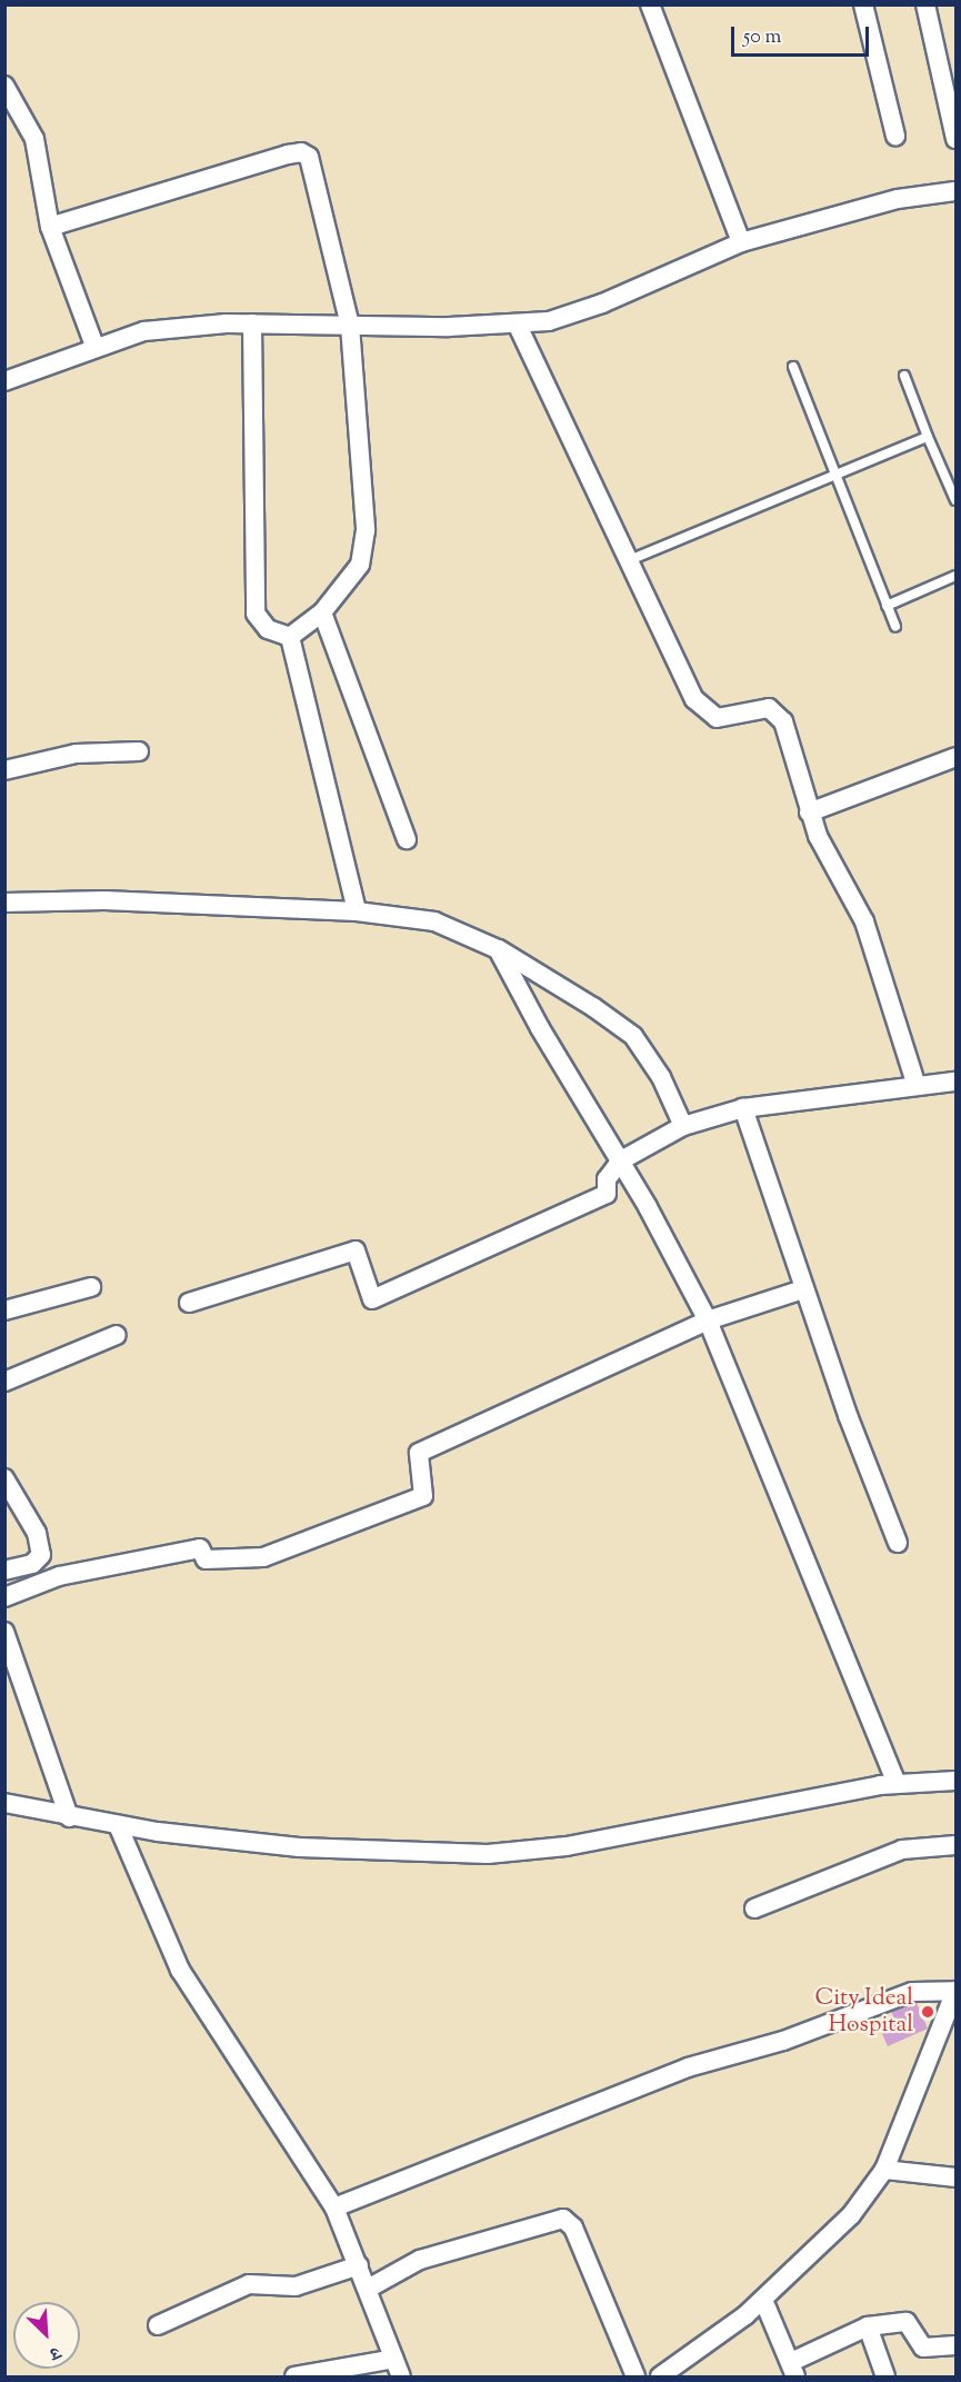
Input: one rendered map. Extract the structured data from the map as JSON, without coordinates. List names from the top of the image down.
{
  "places": ["City Ideal Hospital"],
  "scale_bar": "50 m",
  "north": "bottom right"
}
